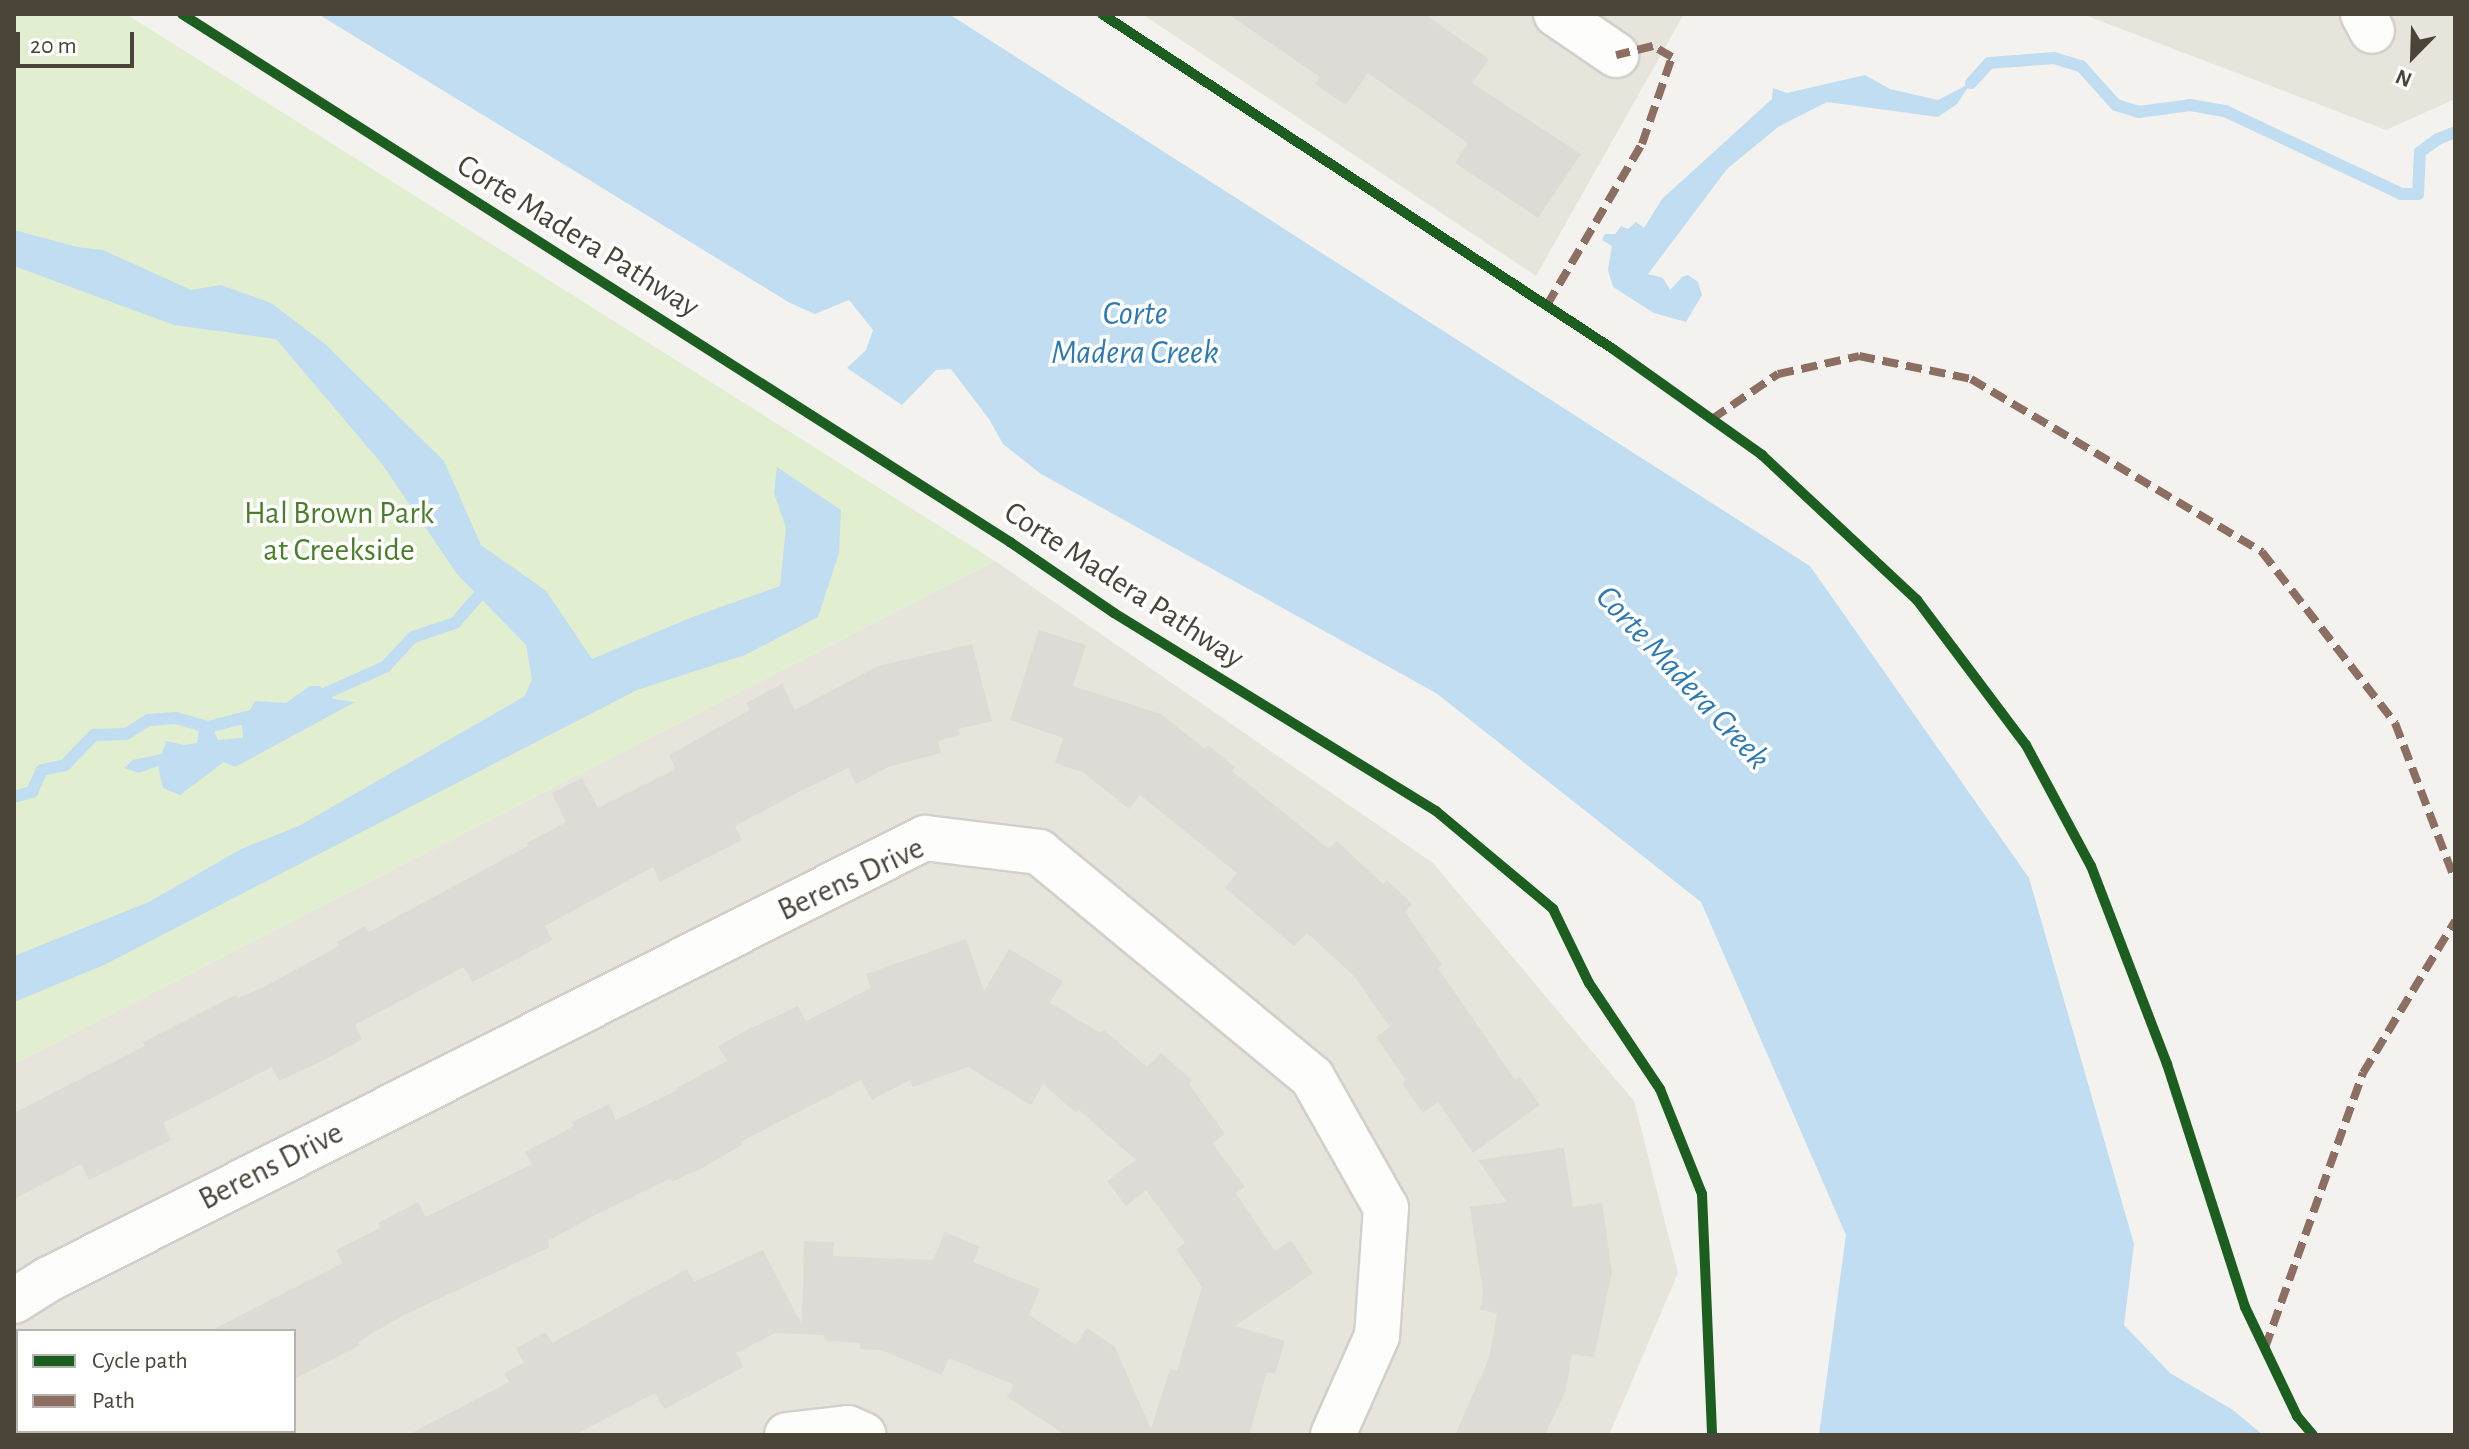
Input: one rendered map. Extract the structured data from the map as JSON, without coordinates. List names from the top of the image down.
{
  "streets": {
    "street": ["Berens Drive"],
    "cycle path": ["Corte Madera Pathway"]
  },
  "water": ["Corte Madera Creek"],
  "parks": ["Hal Brown Park at Creekside"],
  "legend": ["Cycle path", "Path"],
  "scale_bar": "20 m",
  "north": "bottom left"
}
